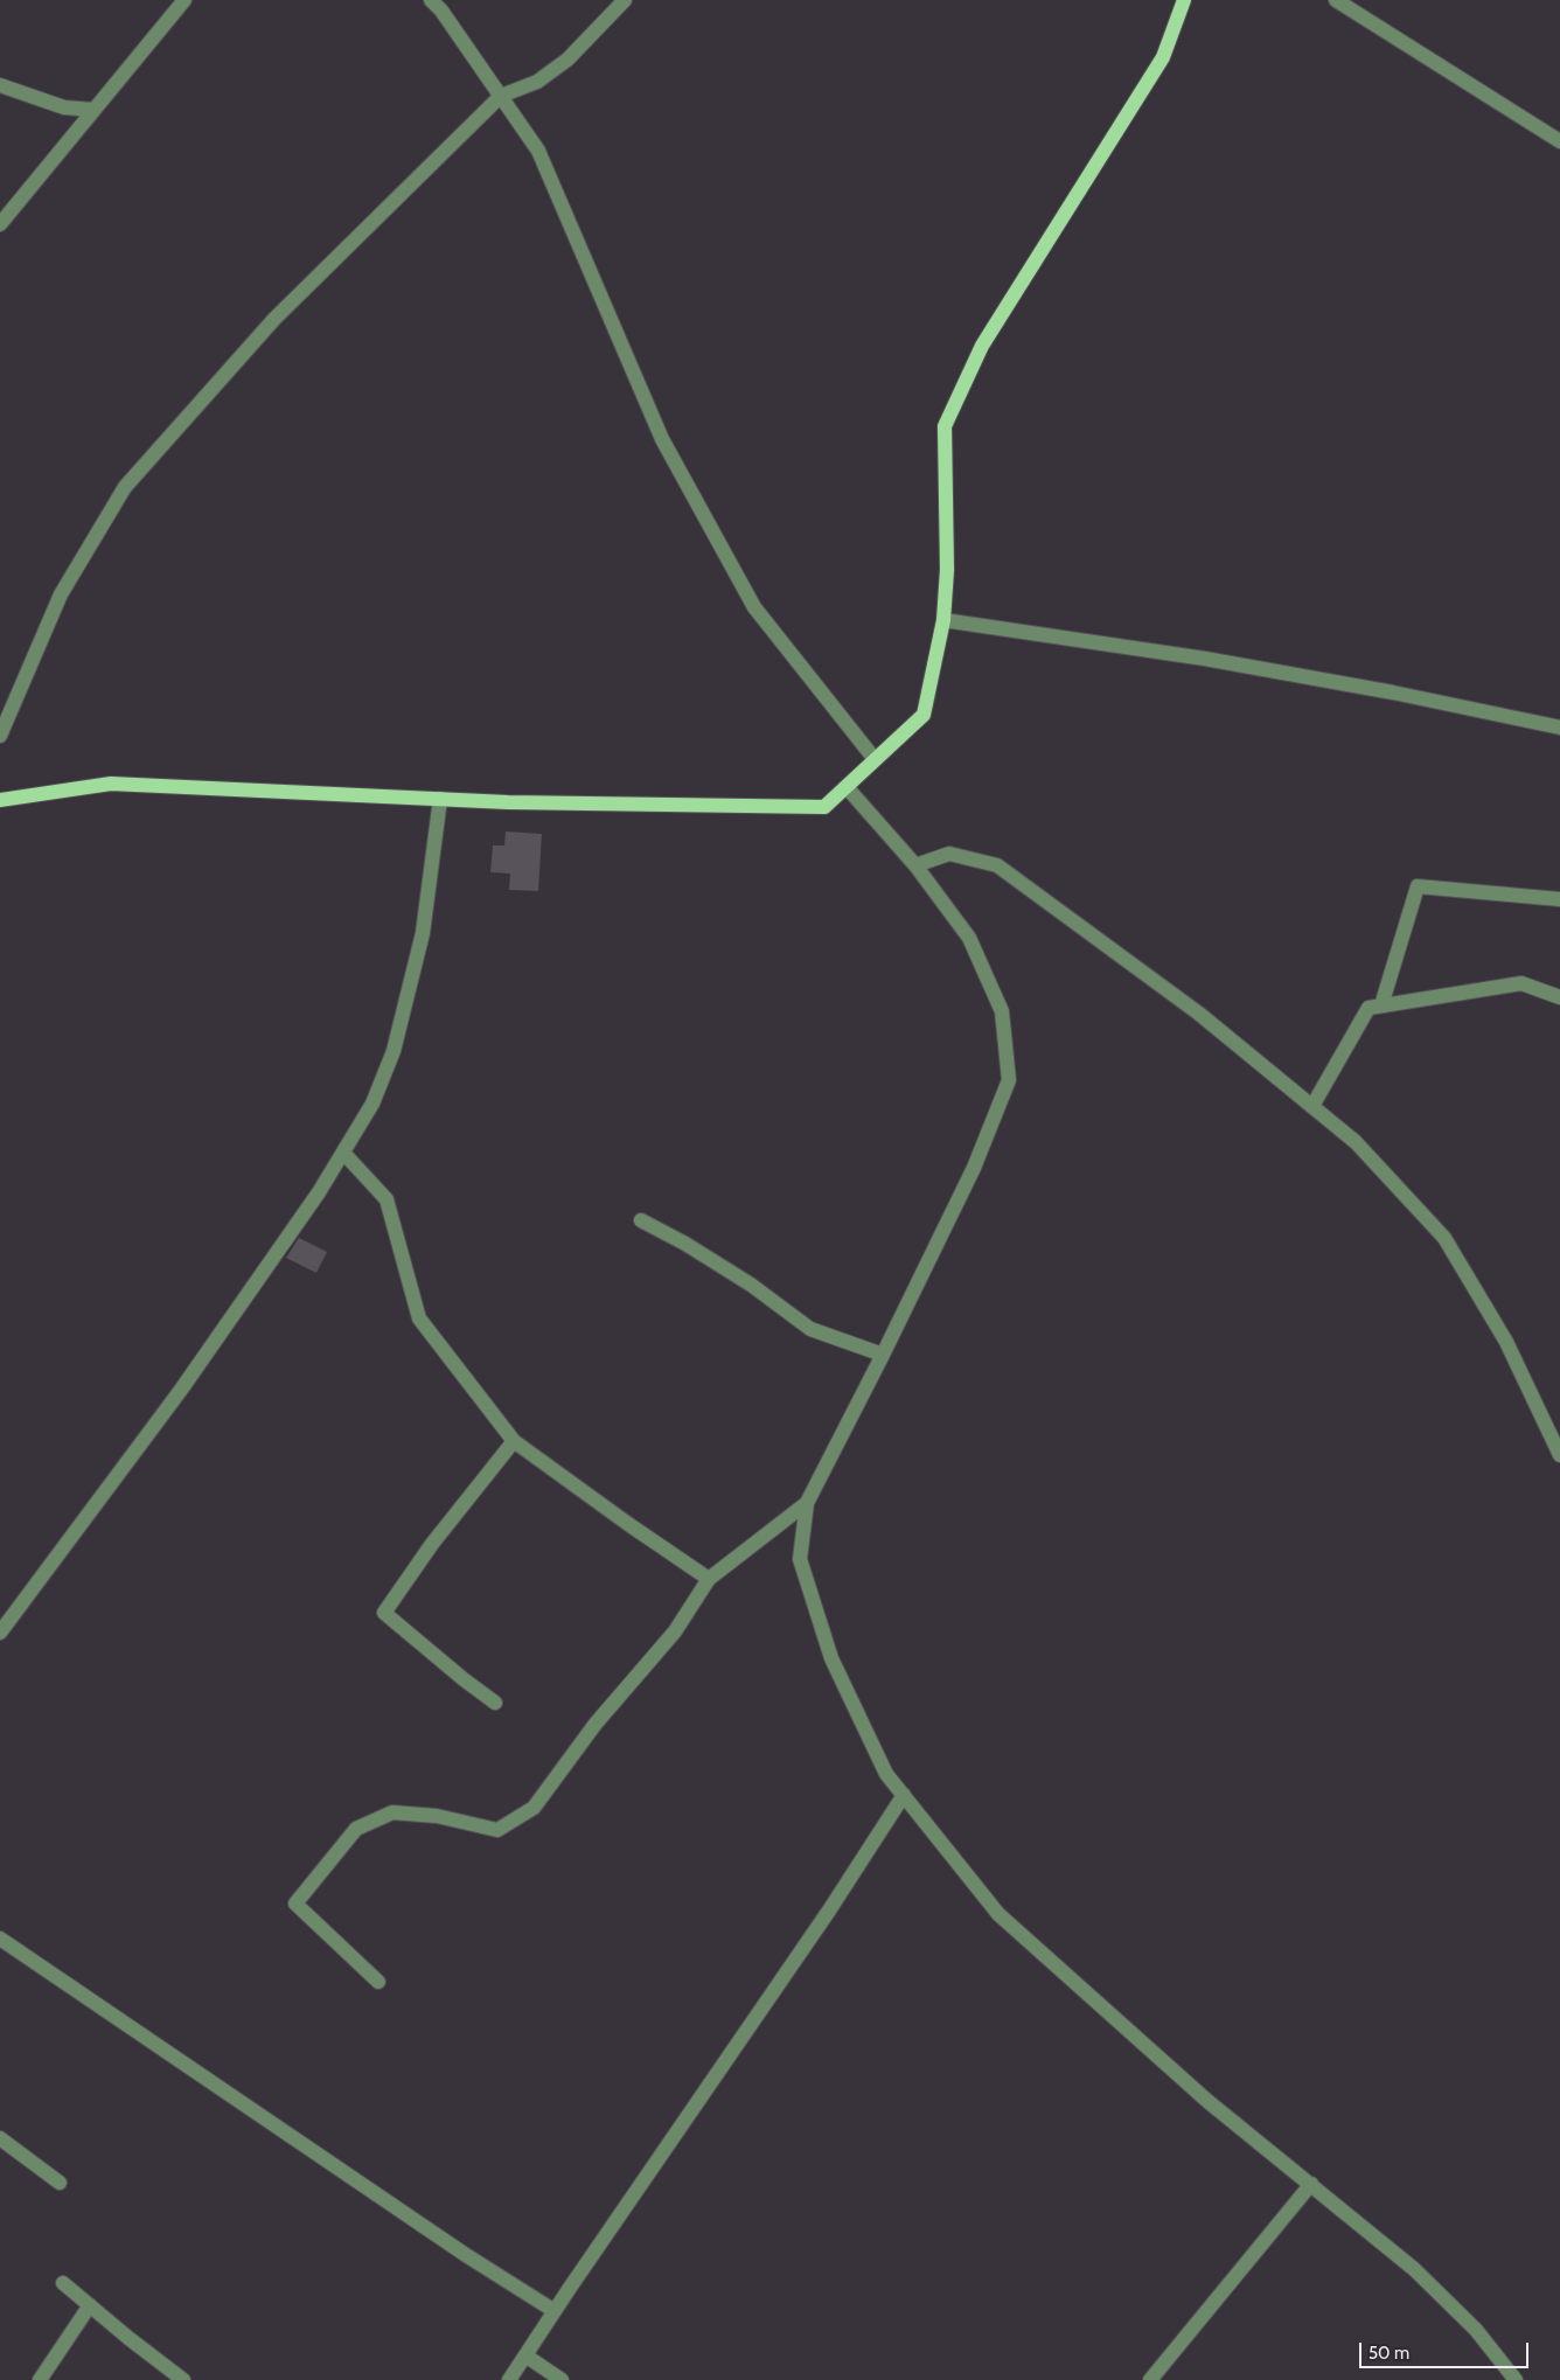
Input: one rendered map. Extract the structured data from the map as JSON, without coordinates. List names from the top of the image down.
{
  "scale_bar": "50 m"
}
